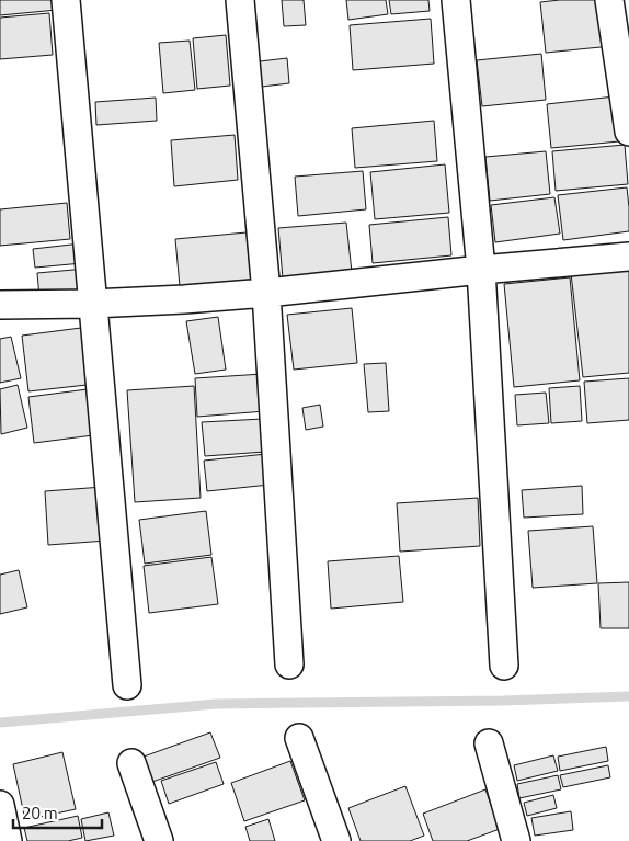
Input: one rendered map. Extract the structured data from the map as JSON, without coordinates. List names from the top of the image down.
{
  "scale_bar": "20 m"
}
